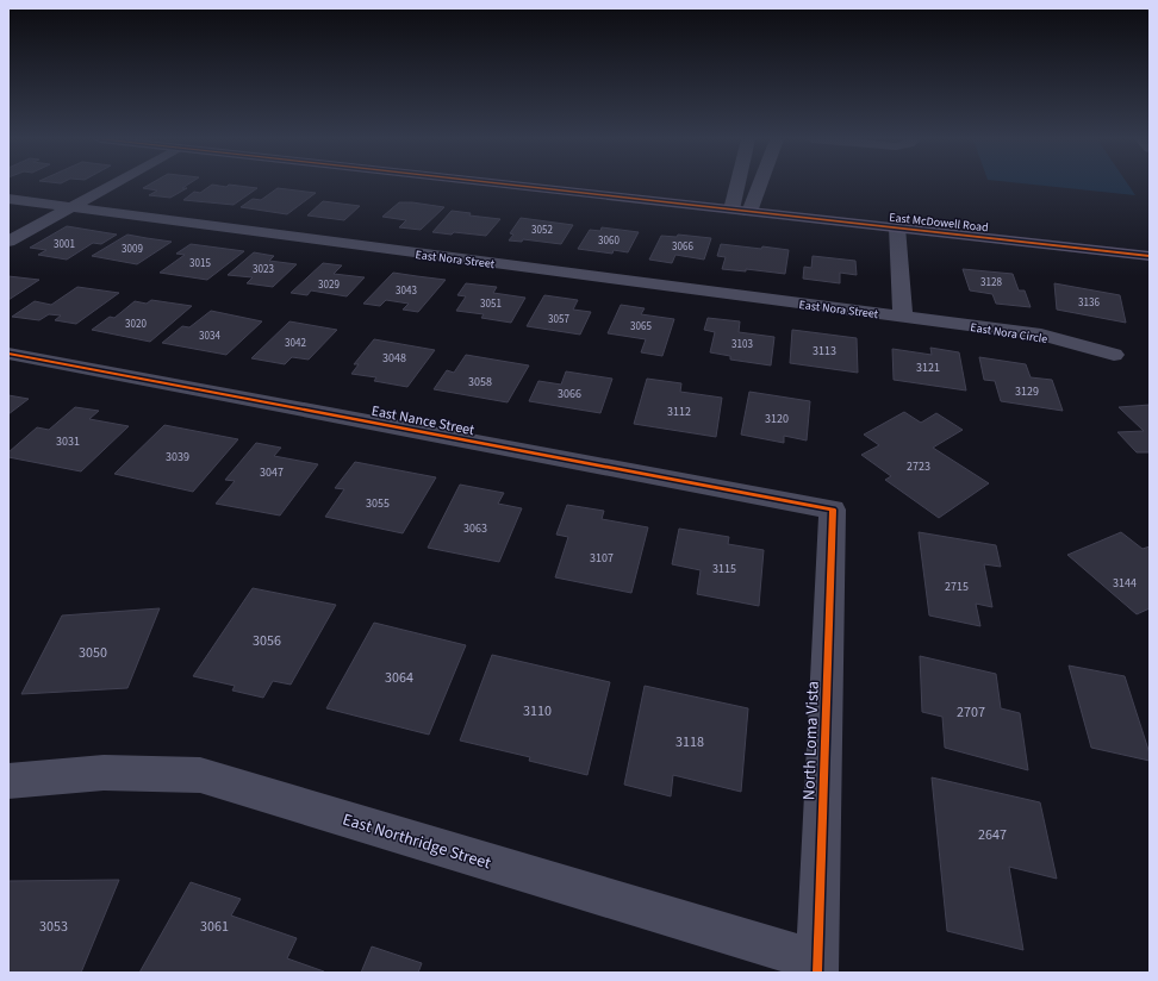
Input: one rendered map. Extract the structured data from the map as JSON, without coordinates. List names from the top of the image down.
{
  "streets": {
    "main road": ["East McDowell Road"],
    "street": [
      "East Nora Street",
      "East Nora Circle",
      "East Nance Street",
      "North Loma Vista",
      "East Northridge Street"
    ]
  },
  "crossings": [
    ["East Nora Street", "East Nora Circle"],
    ["East Nance Street", "North Loma Vista"],
    ["North Loma Vista", "East Northridge Street"]
  ],
  "house_numbers": [
    "3052",
    "3060",
    "3001",
    "3066",
    "3009",
    "3015",
    "3023",
    "3128",
    "3029",
    "3043",
    "3136",
    "3051",
    "3057",
    "3020",
    "3065",
    "3034",
    "3042",
    "3103",
    "3113",
    "3048",
    "3121",
    "3058",
    "3129",
    "3066",
    "3112",
    "3120",
    "3031",
    "3039",
    "2723",
    "3047",
    "3055",
    "3063",
    "3107",
    "3115",
    "3144",
    "2715",
    "3056",
    "3050",
    "3064",
    "3110",
    "2707",
    "3118",
    "2647",
    "3053",
    "3061"
  ]
}
